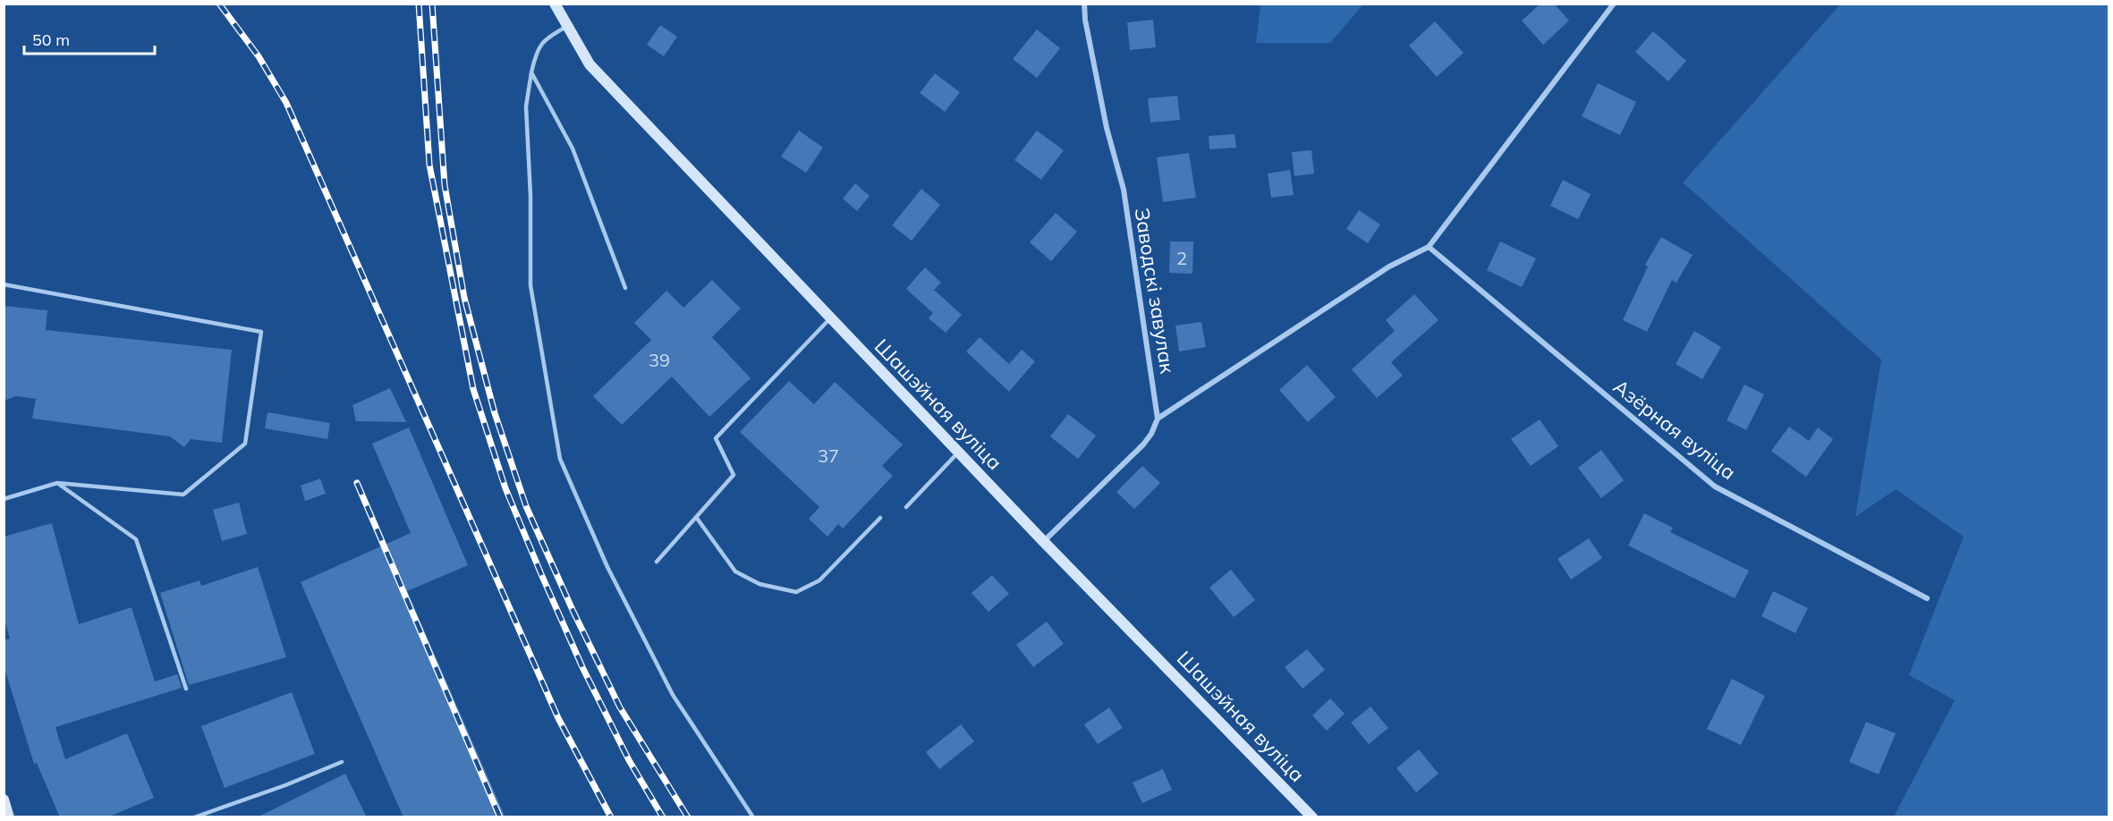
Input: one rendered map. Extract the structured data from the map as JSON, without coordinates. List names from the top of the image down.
{
  "streets": {
    "main road": ["Шашэйная вуліца"],
    "street": ["Заводскі завулак", "Азёрная вуліца"]
  },
  "house_numbers": ["2", "39", "37"],
  "scale_bar": "50 m"
}
